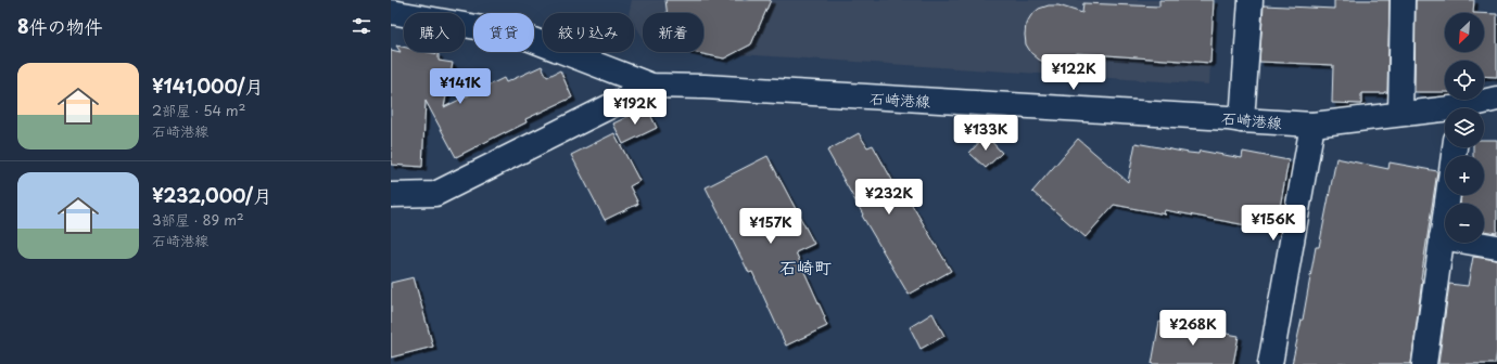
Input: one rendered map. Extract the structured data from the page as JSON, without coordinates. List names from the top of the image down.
{
  "streets": {
    "main road": ["石崎港線"]
  },
  "districts": ["石崎町"],
  "north": "bottom left",
  "page": {
    "heading": "8件の物件",
    "map_buttons": ["+", "−"],
    "chip": [
      "購入",
      "賃貸",
      "絞り込み",
      "新着"
    ],
    "list": [
      {
        "name": "¥141,000/月",
        "note": "2部屋 · 54 m² · 石崎港線"
      },
      {
        "name": "¥232,000/月",
        "note": "3部屋 · 89 m² · 石崎港線"
      }
    ],
    "price": [
      "¥122K",
      "¥141K",
      "¥192K",
      "¥133K",
      "¥232K",
      "¥156K",
      "¥157K",
      "¥268K"
    ]
  }
}
